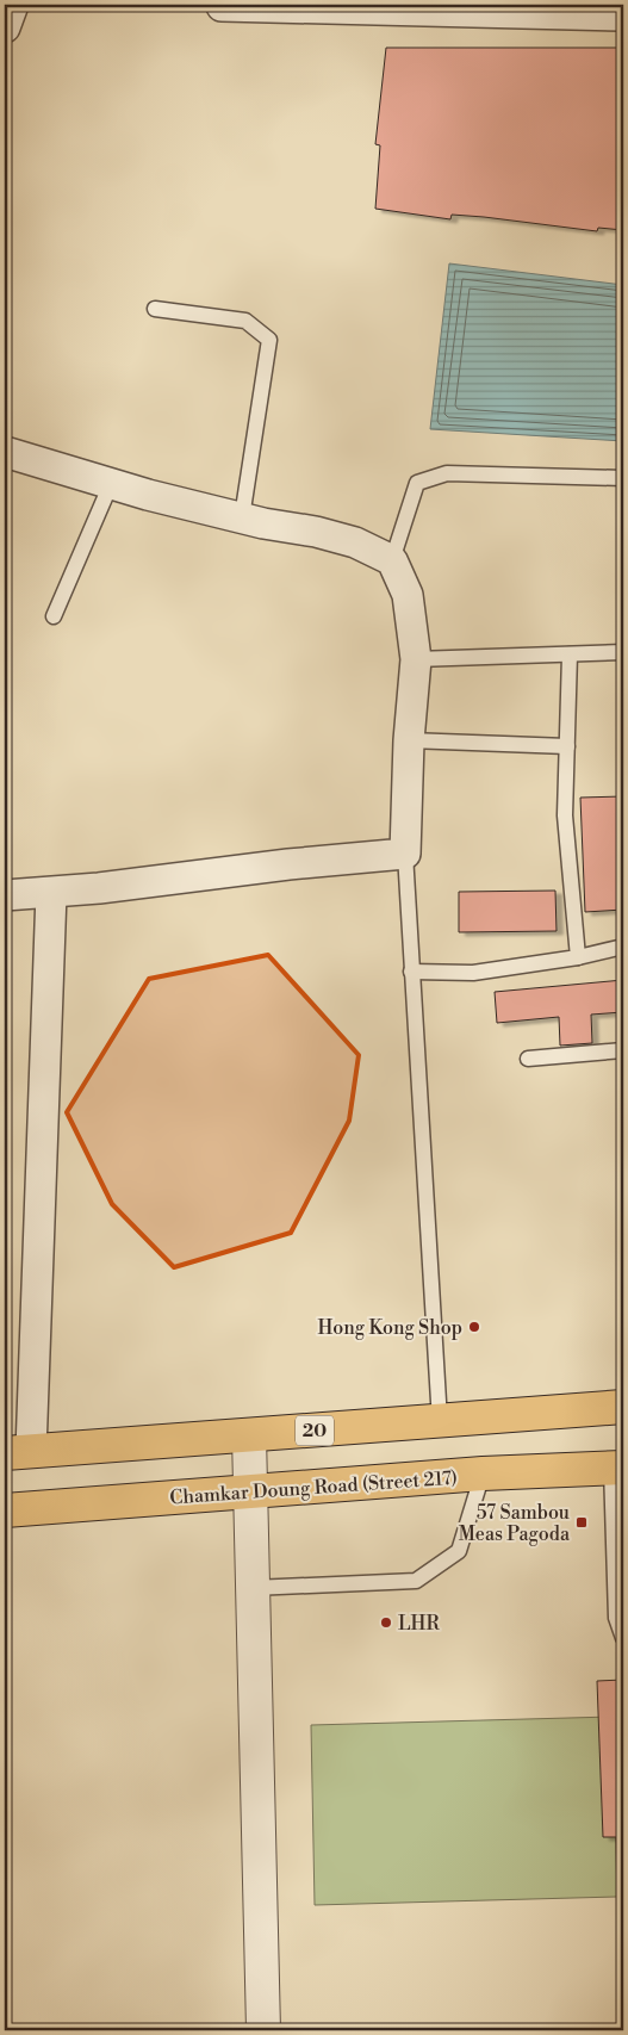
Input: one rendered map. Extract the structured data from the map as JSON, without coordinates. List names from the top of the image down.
{
  "streets": {
    "main road": ["20", "Chamkar Doung Road (Street 217)"]
  },
  "places": {
    "other": ["Hong Kong Shop", "LHR"],
    "transit": ["57 Sambou Meas Pagoda"]
  }
}
